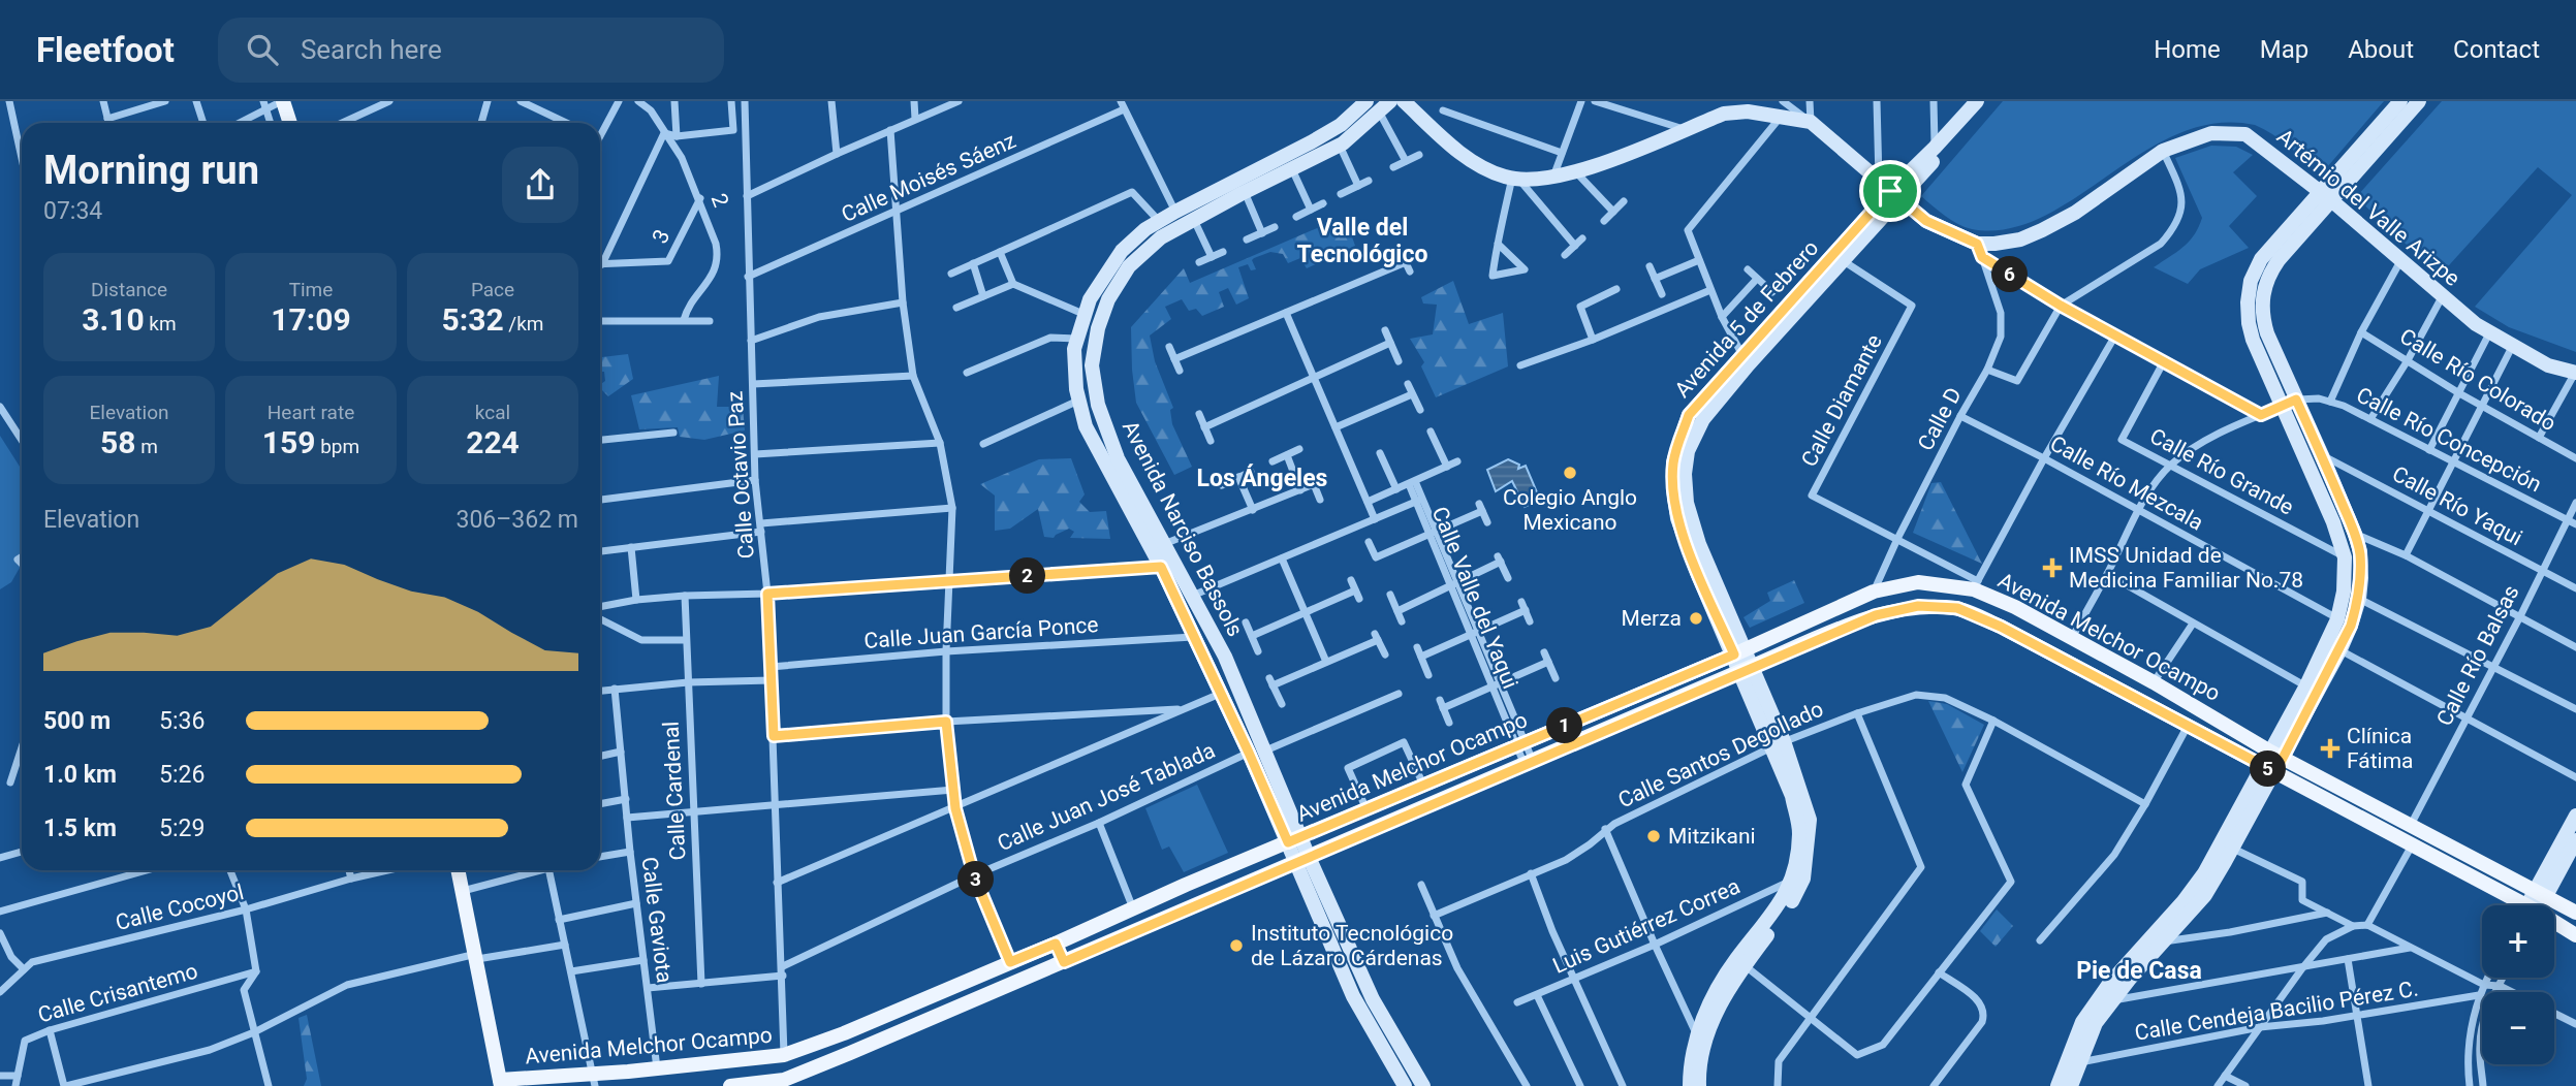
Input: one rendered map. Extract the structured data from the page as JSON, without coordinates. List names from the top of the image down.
{
  "streets": {
    "main road": ["Avenida Melchor Ocampo"],
    "street": [
      "Calle Moisés Sáenz",
      "2",
      "Artémio del Valle Arizpe",
      "3",
      "Avenida 5 de Febrero",
      "Calle Río Colorado",
      "Calle Diamante",
      "Calle D",
      "Calle Río Concepción",
      "Calle Río Grande",
      "Calle Octavio Paz",
      "Calle Río Mezcala",
      "Calle Río Yaqui",
      "Avenida Narciso Bassols",
      "Calle Valle del Yaqui",
      "Calle Juan García Ponce",
      "Calle Río Balsas",
      "Calle Santos Degollado",
      "Calle Cardenal",
      "Calle Juan José Tablada",
      "Calle Cocoyol",
      "Calle Gaviota",
      "Luis Gutiérrez Correa",
      "Calle Crisantemo",
      "Calle Cendeja Bacilio Pérez C."
    ]
  },
  "crossings": [
    ["Calle Moisés Sáenz", "Calle Octavio Paz"],
    ["2", "3"],
    ["Artémio del Valle Arizpe", "Avenida 5 de Febrero"],
    ["Artémio del Valle Arizpe", "Calle D"],
    ["Avenida 5 de Febrero", "Calle Diamante"],
    ["Avenida 5 de Febrero", "Avenida Melchor Ocampo"],
    ["Avenida 5 de Febrero", "Calle Santos Degollado"],
    ["Avenida 5 de Febrero", "Luis Gutiérrez Correa"],
    ["Calle Diamante", "Calle D"],
    ["Calle Diamante", "Avenida Melchor Ocampo"],
    ["Calle D", "Calle Río Mezcala"],
    ["Calle D", "Avenida Melchor Ocampo"],
    ["Calle Río Concepción", "Calle Río Grande"],
    ["Calle Río Concepción", "Calle Río Mezcala"],
    ["Calle Río Concepción", "Avenida Melchor Ocampo"],
    ["Calle Río Concepción", "Calle Río Balsas"],
    ["Calle Octavio Paz", "Calle Juan García Ponce"],
    ["Calle Octavio Paz", "Avenida Melchor Ocampo"],
    ["Calle Octavio Paz", "Calle Juan José Tablada"],
    ["Calle Río Yaqui", "Calle Río Balsas"],
    ["Avenida Narciso Bassols", "Calle Juan García Ponce"],
    ["Avenida Narciso Bassols", "Avenida Melchor Ocampo"],
    ["Avenida Narciso Bassols", "Calle Juan José Tablada"],
    ["Calle Valle del Yaqui", "Avenida Melchor Ocampo"],
    ["Avenida Melchor Ocampo", "Calle Río Balsas"],
    ["Avenida Melchor Ocampo", "Calle Gaviota"]
  ],
  "districts": ["Valle del Tecnológico", "Los Ángeles", "Pie de Casa"],
  "places": {
    "other": [
      "Colegio Anglo Mexicano",
      "Merza",
      "Mitzikani",
      "Instituto Tecnológico de Lázaro Cárdenas"
    ],
    "health": ["IMSS Unidad de Medicina Familiar No.78", "Clínica Fátima"]
  },
  "page": {
    "header": "Fleetfoot",
    "search": "Search here",
    "nav": [
      "Home",
      "Map",
      "About",
      "Contact"
    ],
    "heading": ["Morning run", "07:34"],
    "stats": [
      ["Distance", "3.10 km"],
      ["Time", "17:09"],
      ["Pace", "5:32 /km"],
      ["Elevation", "58 m"],
      ["Heart rate", "159 bpm"],
      ["kcal", "224"]
    ],
    "pins": [
      "6",
      "2",
      "1",
      "5",
      "3"
    ],
    "chart": ["Elevation", "306–362 m"],
    "list": [
      {
        "name": "500 m",
        "note": "5:36"
      },
      {
        "name": "1.0 km",
        "note": "5:26"
      },
      {
        "name": "1.5 km",
        "note": "5:29"
      }
    ],
    "map_buttons": ["+", "−"]
  }
}
